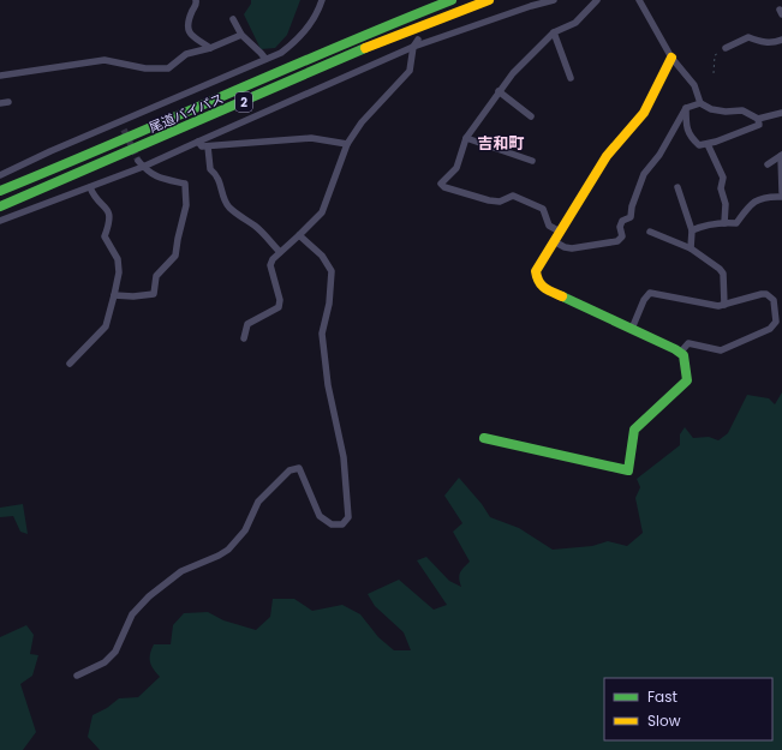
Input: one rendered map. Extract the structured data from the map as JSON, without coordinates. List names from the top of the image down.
{
  "streets": {
    "main road": ["2", "尾道バイパス"]
  },
  "districts": ["吉和町"],
  "legend": ["Fast", "Slow"]
}
